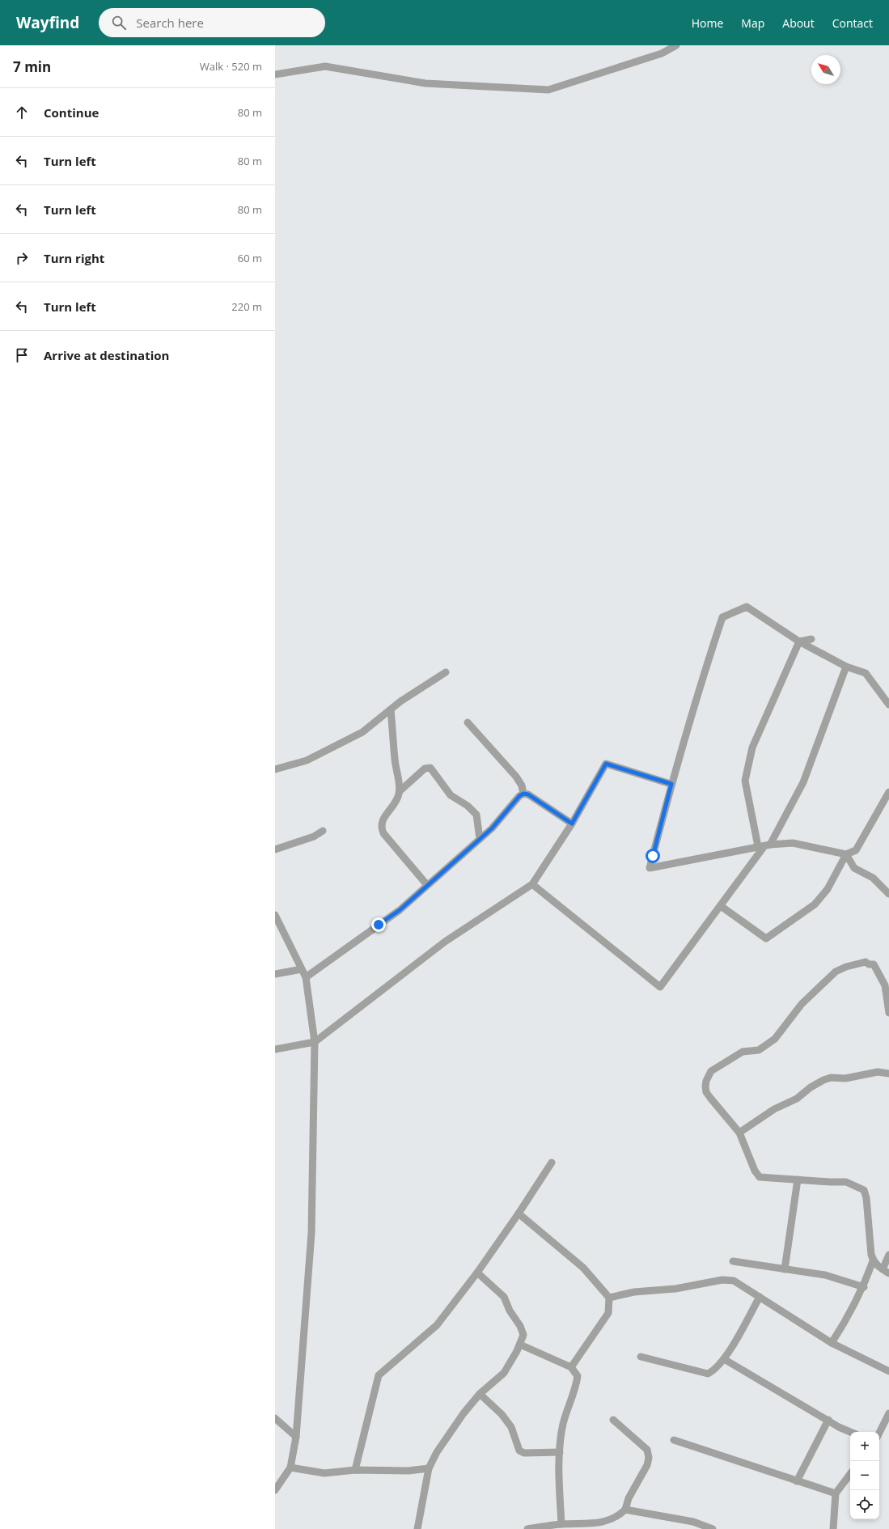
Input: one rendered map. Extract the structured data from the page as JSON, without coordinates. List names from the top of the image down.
{
  "north": "top left",
  "page": {
    "header": "Wayfind",
    "search": "Search here",
    "nav": [
      "Home",
      "Map",
      "About",
      "Contact"
    ],
    "heading": ["7 min", "Walk · 520 m"],
    "list": [
      ["Continue", "80 m"],
      ["Turn left", "80 m"],
      ["Turn left", "80 m"],
      ["Turn right", "60 m"],
      ["Turn left", "220 m"],
      "Arrive at destination"
    ],
    "map_buttons": ["+", "−"]
  }
}
